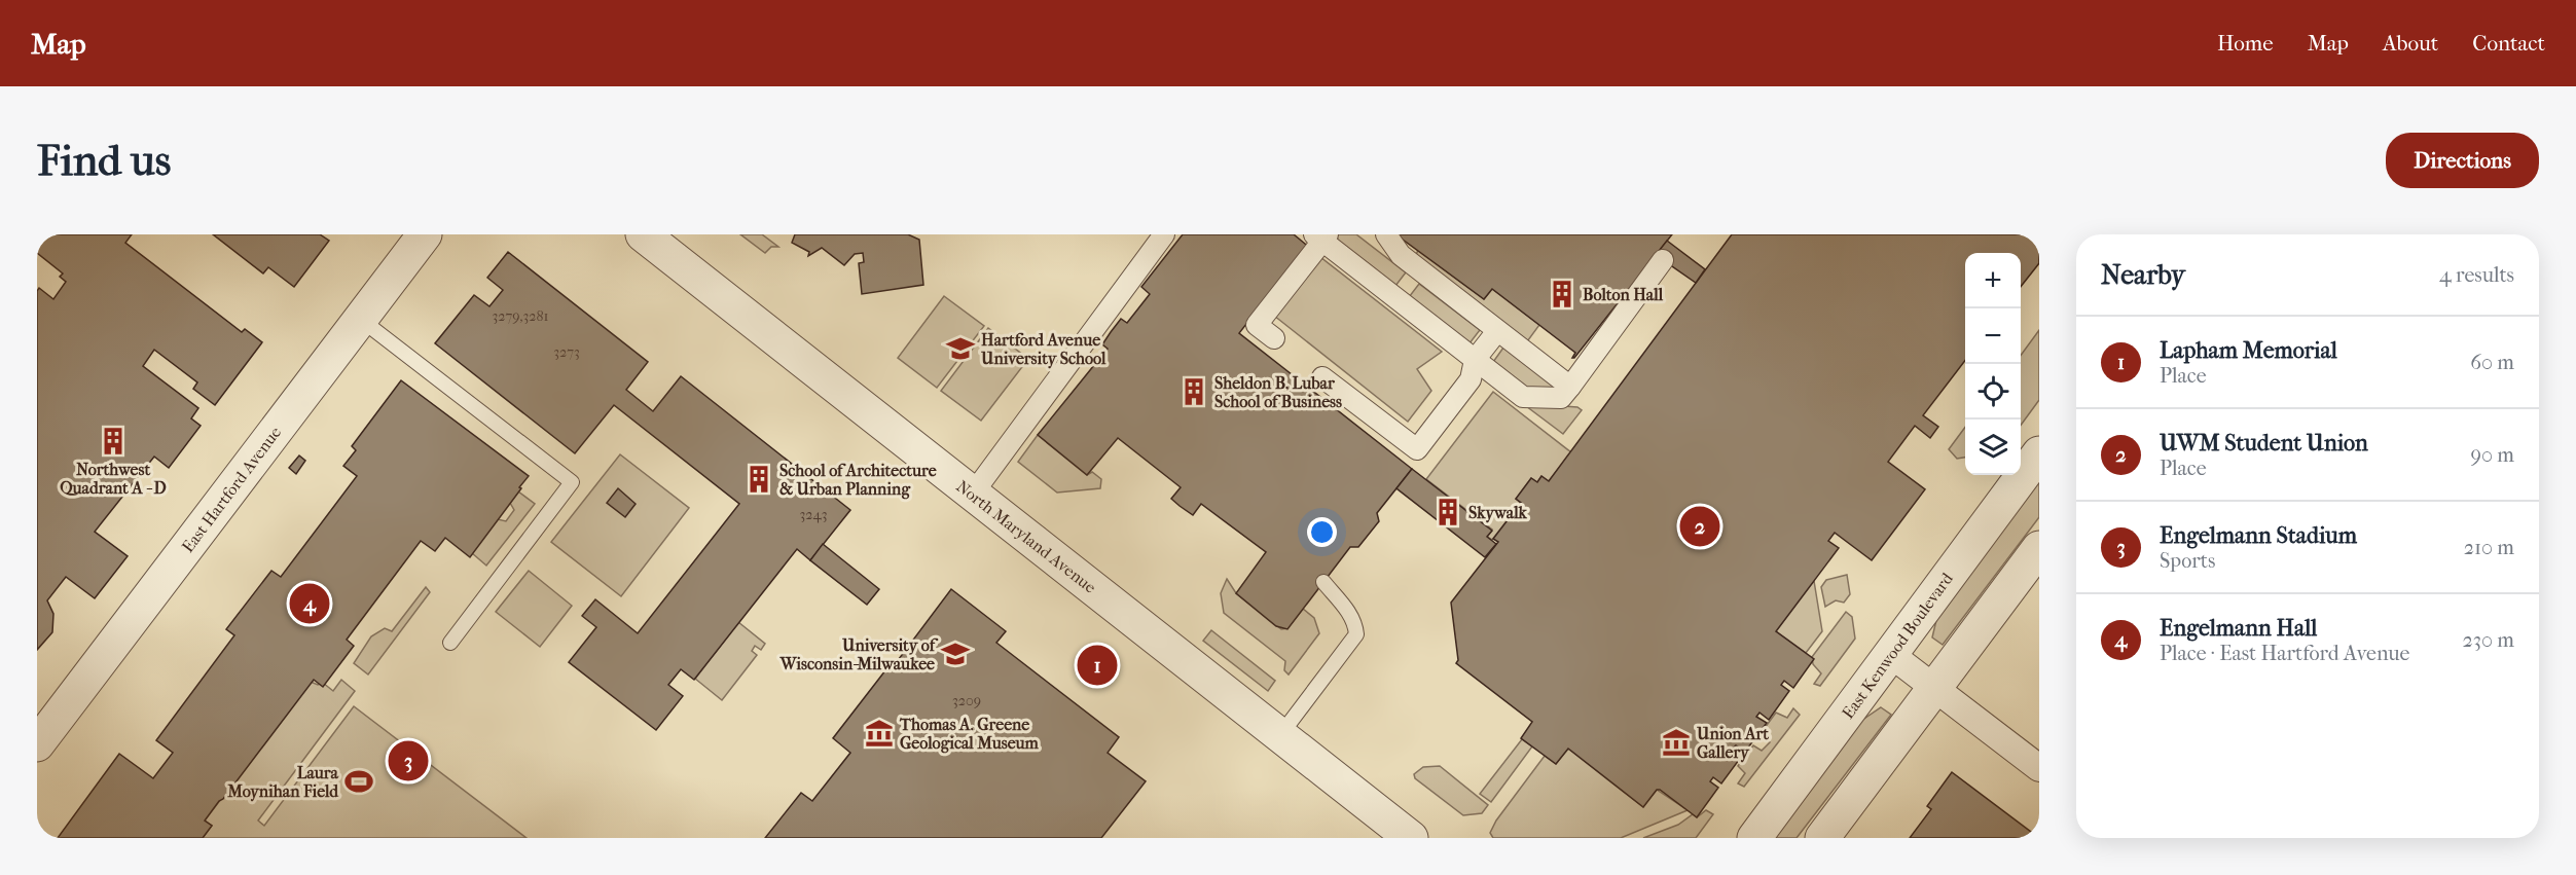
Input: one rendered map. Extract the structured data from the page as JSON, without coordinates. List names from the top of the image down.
{
  "streets": {
    "street": ["East Hartford Avenue", "North Maryland Avenue", "East Kenwood Boulevard"]
  },
  "places": {
    "building": [
      "Bolton Hall",
      "Sheldon B. Lubar School of Business",
      "Northwest Quadrant A - D",
      "School of Architecture & Urban Planning",
      "Skywalk"
    ],
    "school or university": ["Hartford Avenue University School", "University of Wisconsin-Milwaukee"],
    "museum": ["Thomas A. Greene Geological Museum", "Union Art Gallery"],
    "sports": ["Laura Moynihan Field"]
  },
  "house_numbers": [
    "3279,3281",
    "3273",
    "3243",
    "3209"
  ],
  "page": {
    "header": "Map",
    "nav": [
      "Home",
      "Map",
      "About",
      "Contact"
    ],
    "buttons": "Directions",
    "title": "Find us",
    "heading": ["Nearby", "4 results"],
    "map_buttons": ["+", "−"],
    "list": [
      {
        "mark": "1",
        "name": "Lapham Memorial",
        "note": "Place",
        "value": "60 m"
      },
      {
        "mark": "2",
        "name": "UWM Student Union",
        "note": "Place",
        "value": "90 m"
      },
      {
        "mark": "3",
        "name": "Engelmann Stadium",
        "note": "Sports",
        "value": "210 m"
      },
      {
        "mark": "4",
        "name": "Engelmann Hall",
        "note": "Place · East Hartford Avenue",
        "value": "230 m"
      }
    ],
    "pins": [
      "2",
      "4",
      "1",
      "3"
    ]
  }
}
